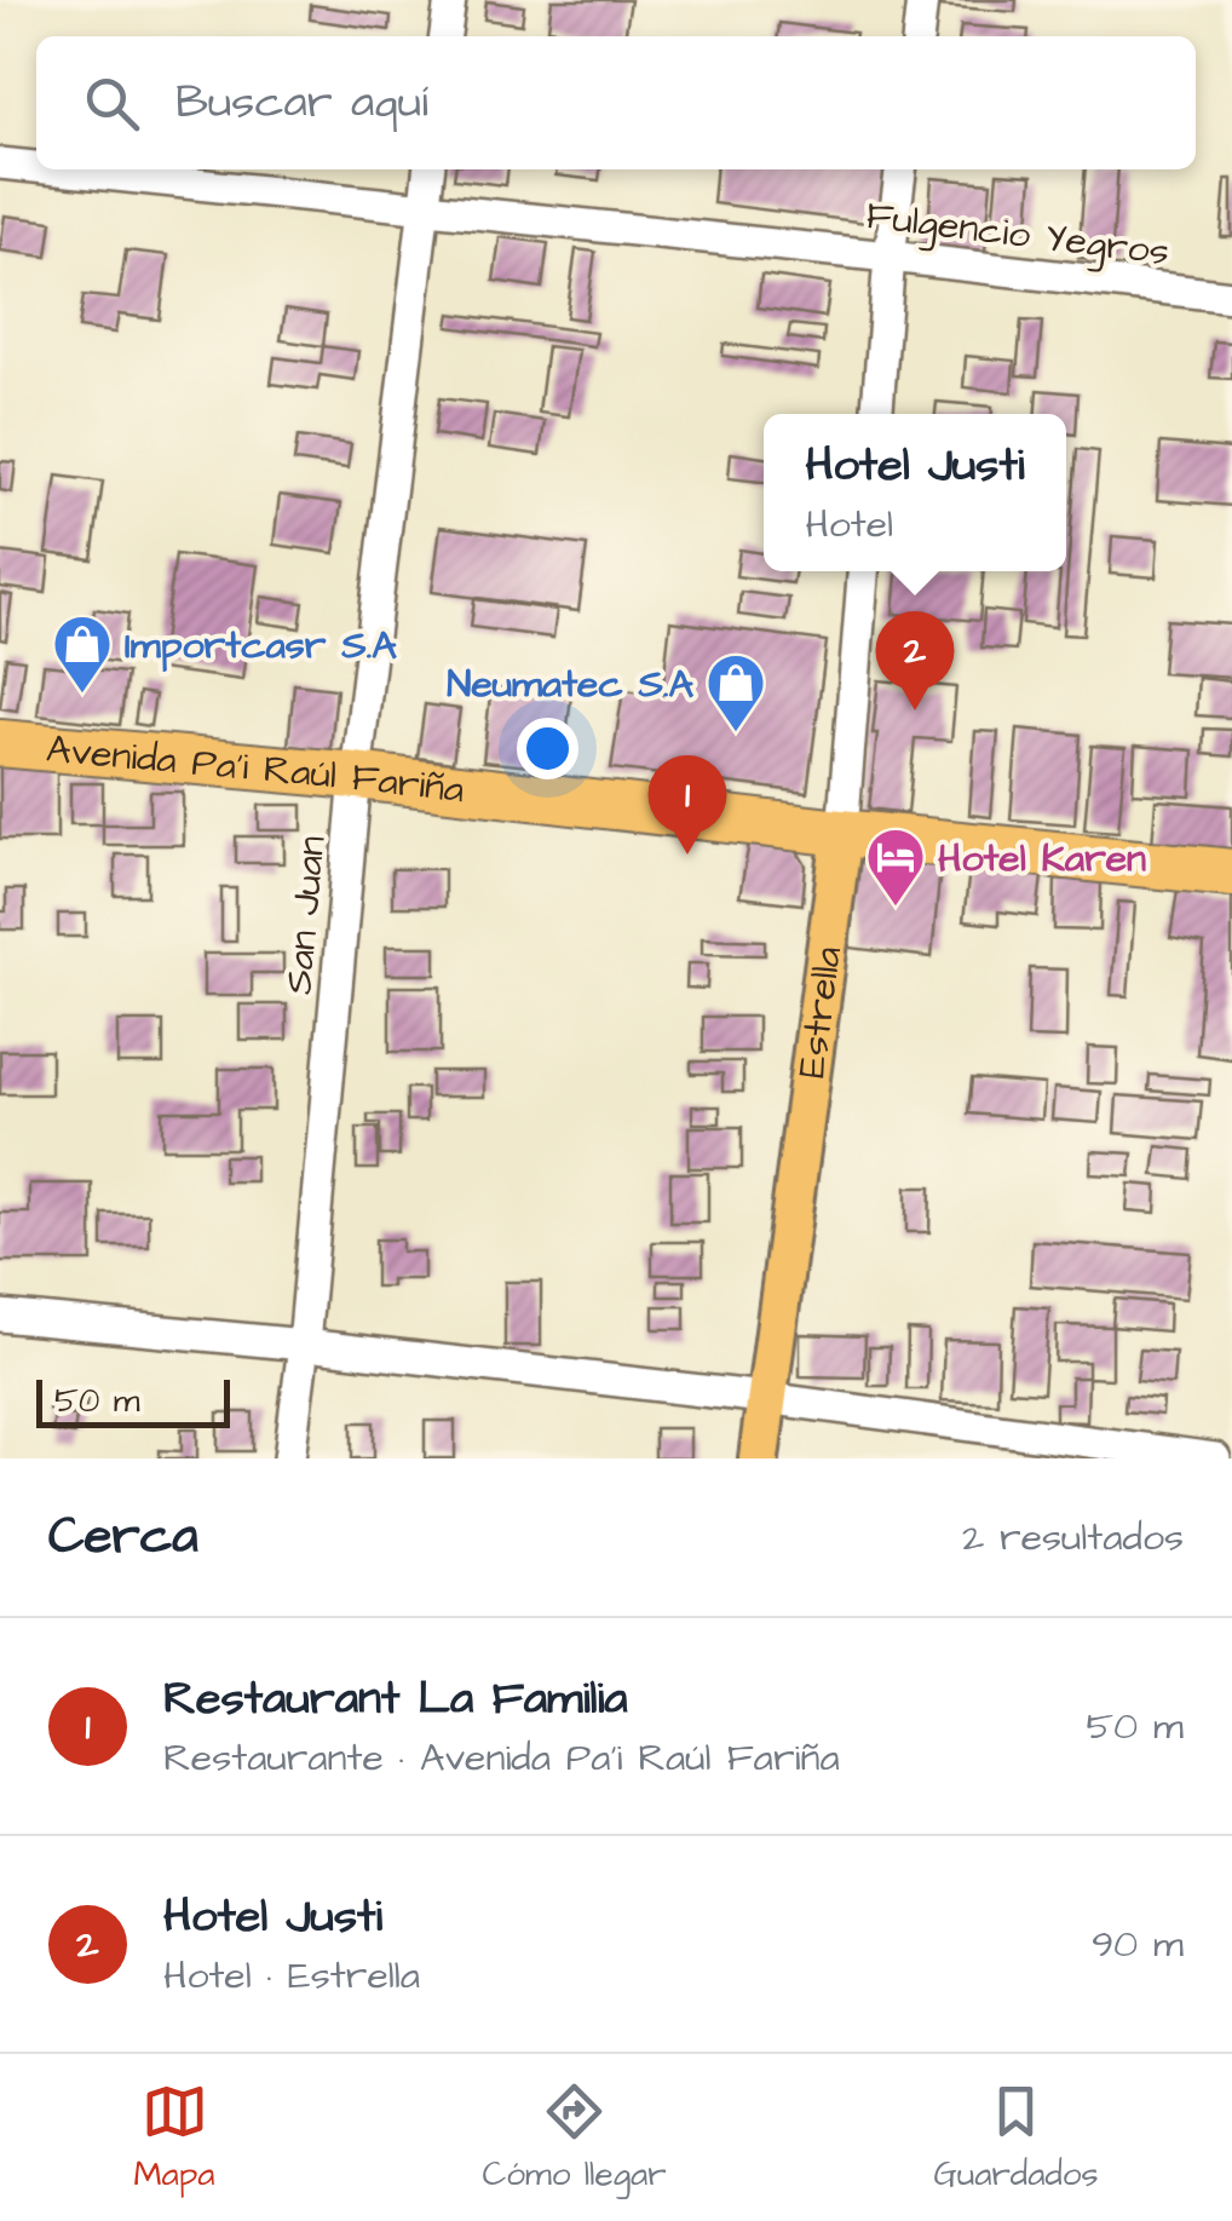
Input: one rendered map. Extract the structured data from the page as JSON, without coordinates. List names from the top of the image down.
{
  "streets": {
    "highway": ["Avenida Pa'i Raúl Fariña"],
    "main road": ["Estrella"],
    "street": ["Fulgencio Yegros", "San Juan"]
  },
  "crossings": [
    ["Fulgencio Yegros", "San Juan"],
    ["Avenida Pa'i Raúl Fariña", "San Juan"],
    ["Avenida Pa'i Raúl Fariña", "Estrella"]
  ],
  "places": {
    "shop": ["Importcasr S.A", "Neumatec S.A"],
    "hotel": ["Hotel Karen"]
  },
  "scale_bar": "50 m",
  "page": {
    "search": "Buscar aquí",
    "popup": ["Hotel Justi", "Hotel"],
    "pins": ["2", "1"],
    "scale": "50 m",
    "heading": ["Cerca", "2 resultados"],
    "list": [
      {
        "mark": "1",
        "name": "Restaurant La Familia",
        "note": "Restaurante · Avenida Pa'i Raúl Fariña",
        "value": "50 m"
      },
      {
        "mark": "2",
        "name": "Hotel Justi",
        "note": "Hotel · Estrella",
        "value": "90 m"
      }
    ],
    "nav": ["Mapa", "Cómo llegar", "Guardados"]
  }
}
